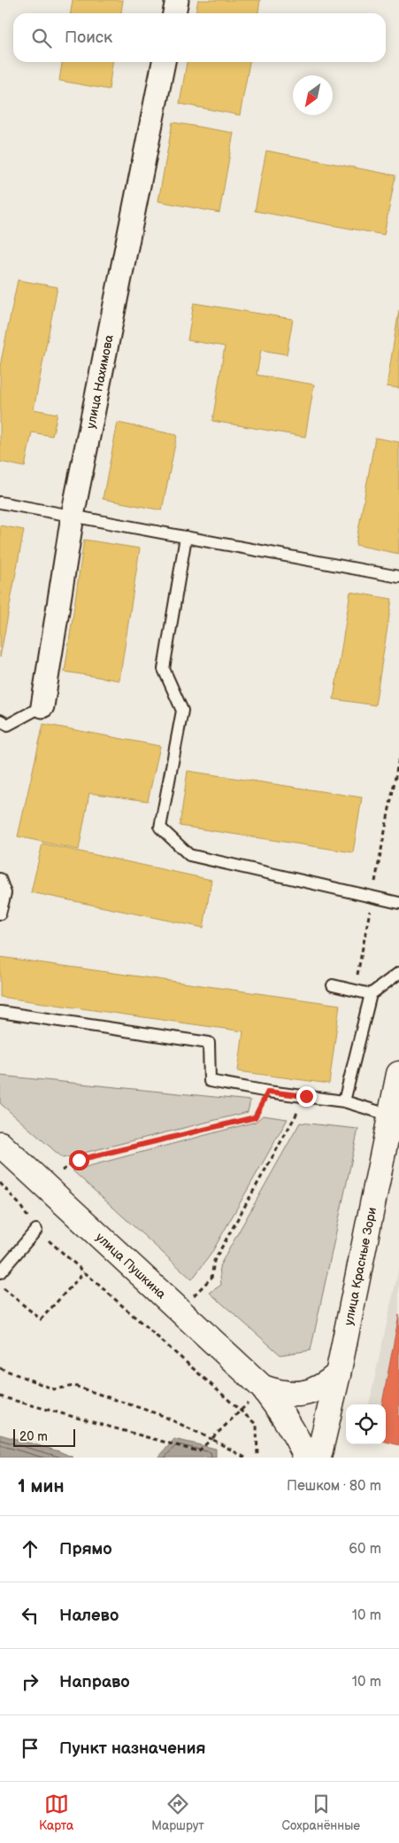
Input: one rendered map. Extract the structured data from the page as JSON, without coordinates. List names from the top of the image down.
{
  "streets": {
    "street": ["улица Нахимова", "улица Пушкина", "улица Красные Зори"]
  },
  "crossings": [
    ["улица Пушкина", "улица Красные Зори"]
  ],
  "scale_bar": "20 m",
  "north": "bottom left",
  "page": {
    "search": "Поиск",
    "scale": "20 m",
    "heading": ["1 мин", "Пешком · 80 m"],
    "list": [
      ["Прямо", "60 m"],
      ["Налево", "10 m"],
      ["Направо", "10 m"],
      "Пункт назначения"
    ],
    "nav": ["Карта", "Маршрут", "Сохранённые"]
  }
}
